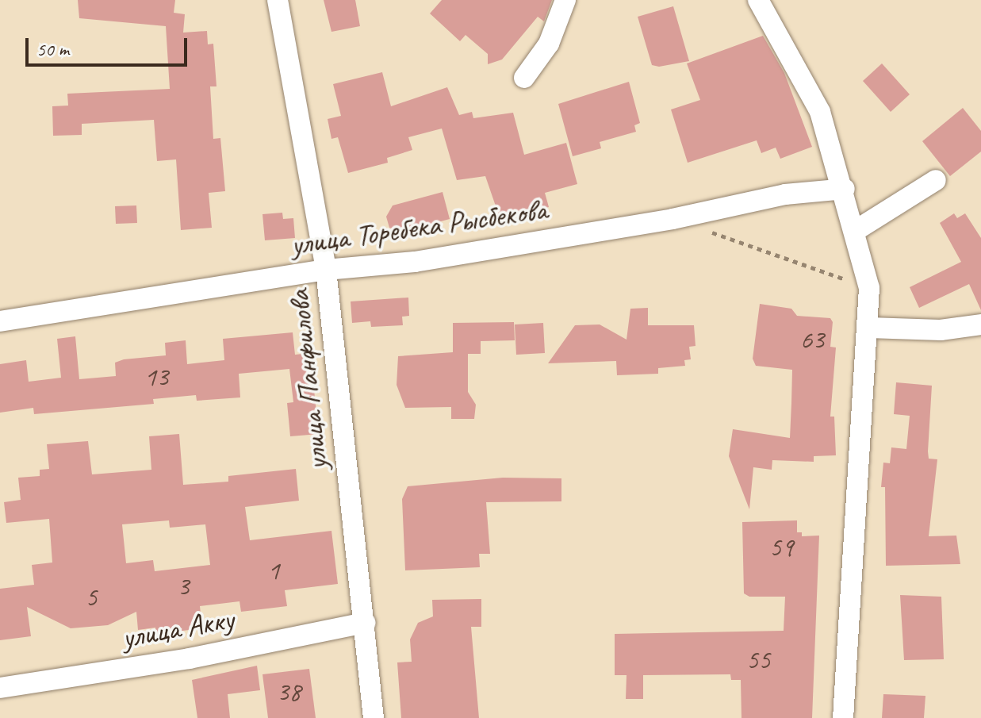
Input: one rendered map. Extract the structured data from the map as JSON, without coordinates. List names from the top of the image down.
{
  "streets": {
    "street": ["улица Торебека Рысбекова", "улица Панфилова", "улица Акку"]
  },
  "crossings": [
    ["улица Торебека Рысбекова", "улица Панфилова"],
    ["улица Панфилова", "улица Акку"]
  ],
  "house_numbers": [
    "63",
    "13",
    "59",
    "1",
    "3",
    "5",
    "55",
    "38"
  ],
  "scale_bar": "50 m"
}
